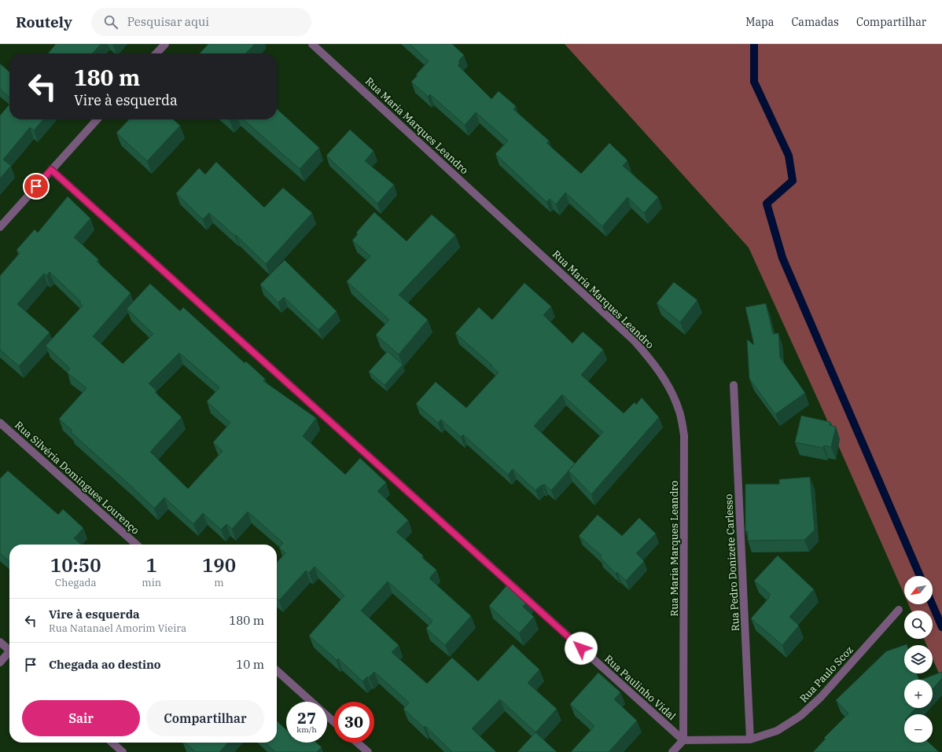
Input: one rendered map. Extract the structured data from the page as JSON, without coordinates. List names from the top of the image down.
{
  "streets": {
    "street": [
      "Rua Maria Marques Leandro",
      "Rua Silvéria Domingues Lourenço",
      "Rua Pedro Donizete Carlesso",
      "Rua Paulo Scoz",
      "Rua Paulinho Vidal"
    ]
  },
  "crossings": [
    ["Rua Maria Marques Leandro", "Rua Paulo Scoz"],
    ["Rua Maria Marques Leandro", "Rua Paulinho Vidal"],
    ["Rua Pedro Donizete Carlesso", "Rua Paulo Scoz"],
    ["Rua Paulo Scoz", "Rua Paulinho Vidal"]
  ],
  "north": "bottom left",
  "page": {
    "header": "Routely",
    "search": "Pesquisar aqui",
    "nav": ["Mapa", "Camadas", "Compartilhar"],
    "turn": ["180 m", "Vire à esquerda"],
    "eta": [
      "10:50",
      "Chegada",
      "1",
      "min",
      "190",
      "m"
    ],
    "map_buttons": ["+", "−"],
    "list": [
      {
        "name": "Vire à esquerda",
        "note": "Rua Natanael Amorim Vieira",
        "value": "180 m"
      },
      {
        "name": "Chegada ao destino",
        "value": "10 m"
      }
    ],
    "buttons": ["Sair", "Compartilhar"],
    "speed": "27 km/h",
    "limit": "30"
  }
}
